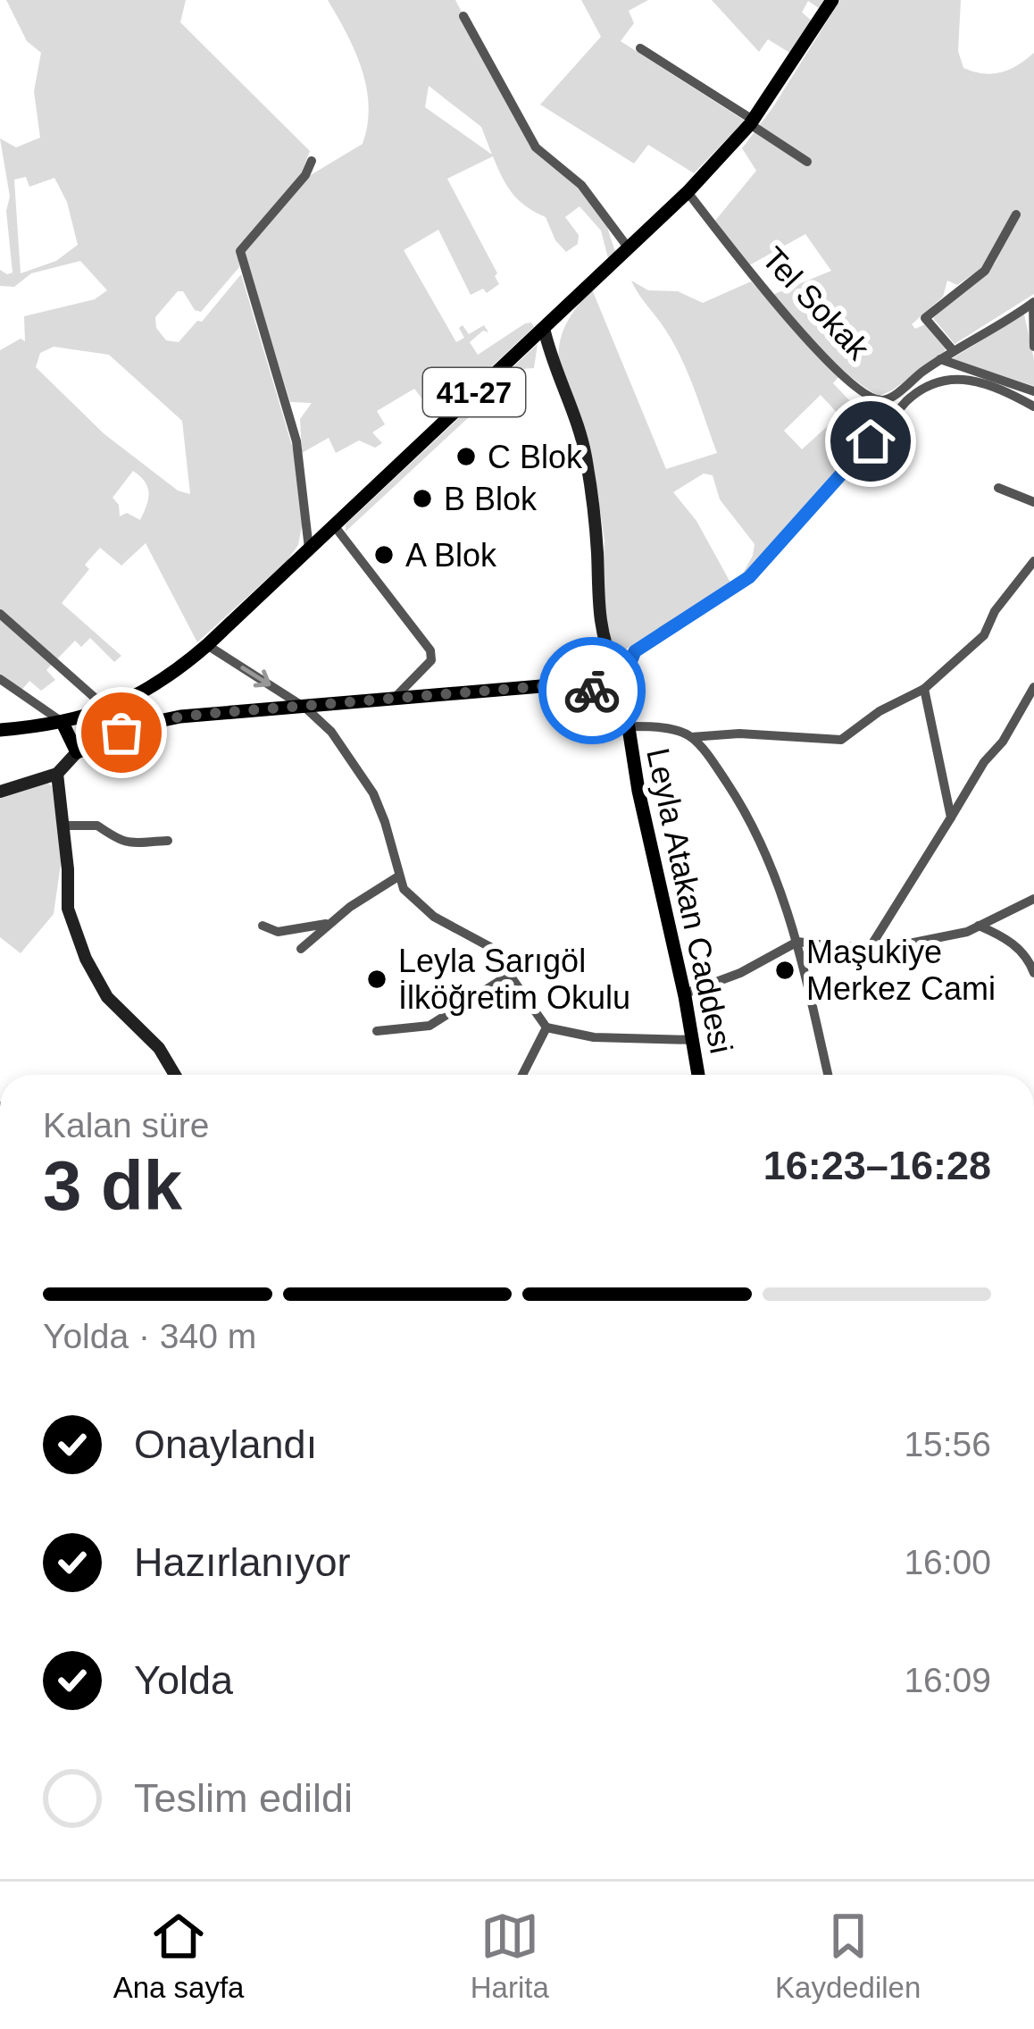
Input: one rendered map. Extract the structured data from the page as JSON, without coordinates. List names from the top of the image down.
{
  "streets": {
    "main road": ["41-27", "Leyla Atakan Caddesi"],
    "street": ["Tel Sokak"]
  },
  "crossings": [
    ["Tel Sokak", "41-27"]
  ],
  "places": [
    "C Blok",
    "B Blok",
    "A Blok",
    "Maşukiye Merkez Cami",
    "Leyla Sarıgöl İlköğretim Okulu"
  ],
  "page": {
    "heading": ["3 dk", "Kalan süre", "16:23–16:28"],
    "bar": "Yolda · 340 m",
    "list": [
      ["Onaylandı", "15:56"],
      ["Hazırlanıyor", "16:00"],
      ["Yolda", "16:09"],
      "Teslim edildi"
    ],
    "tabs": ["Ana sayfa", "Harita", "Kaydedilen"]
  }
}
